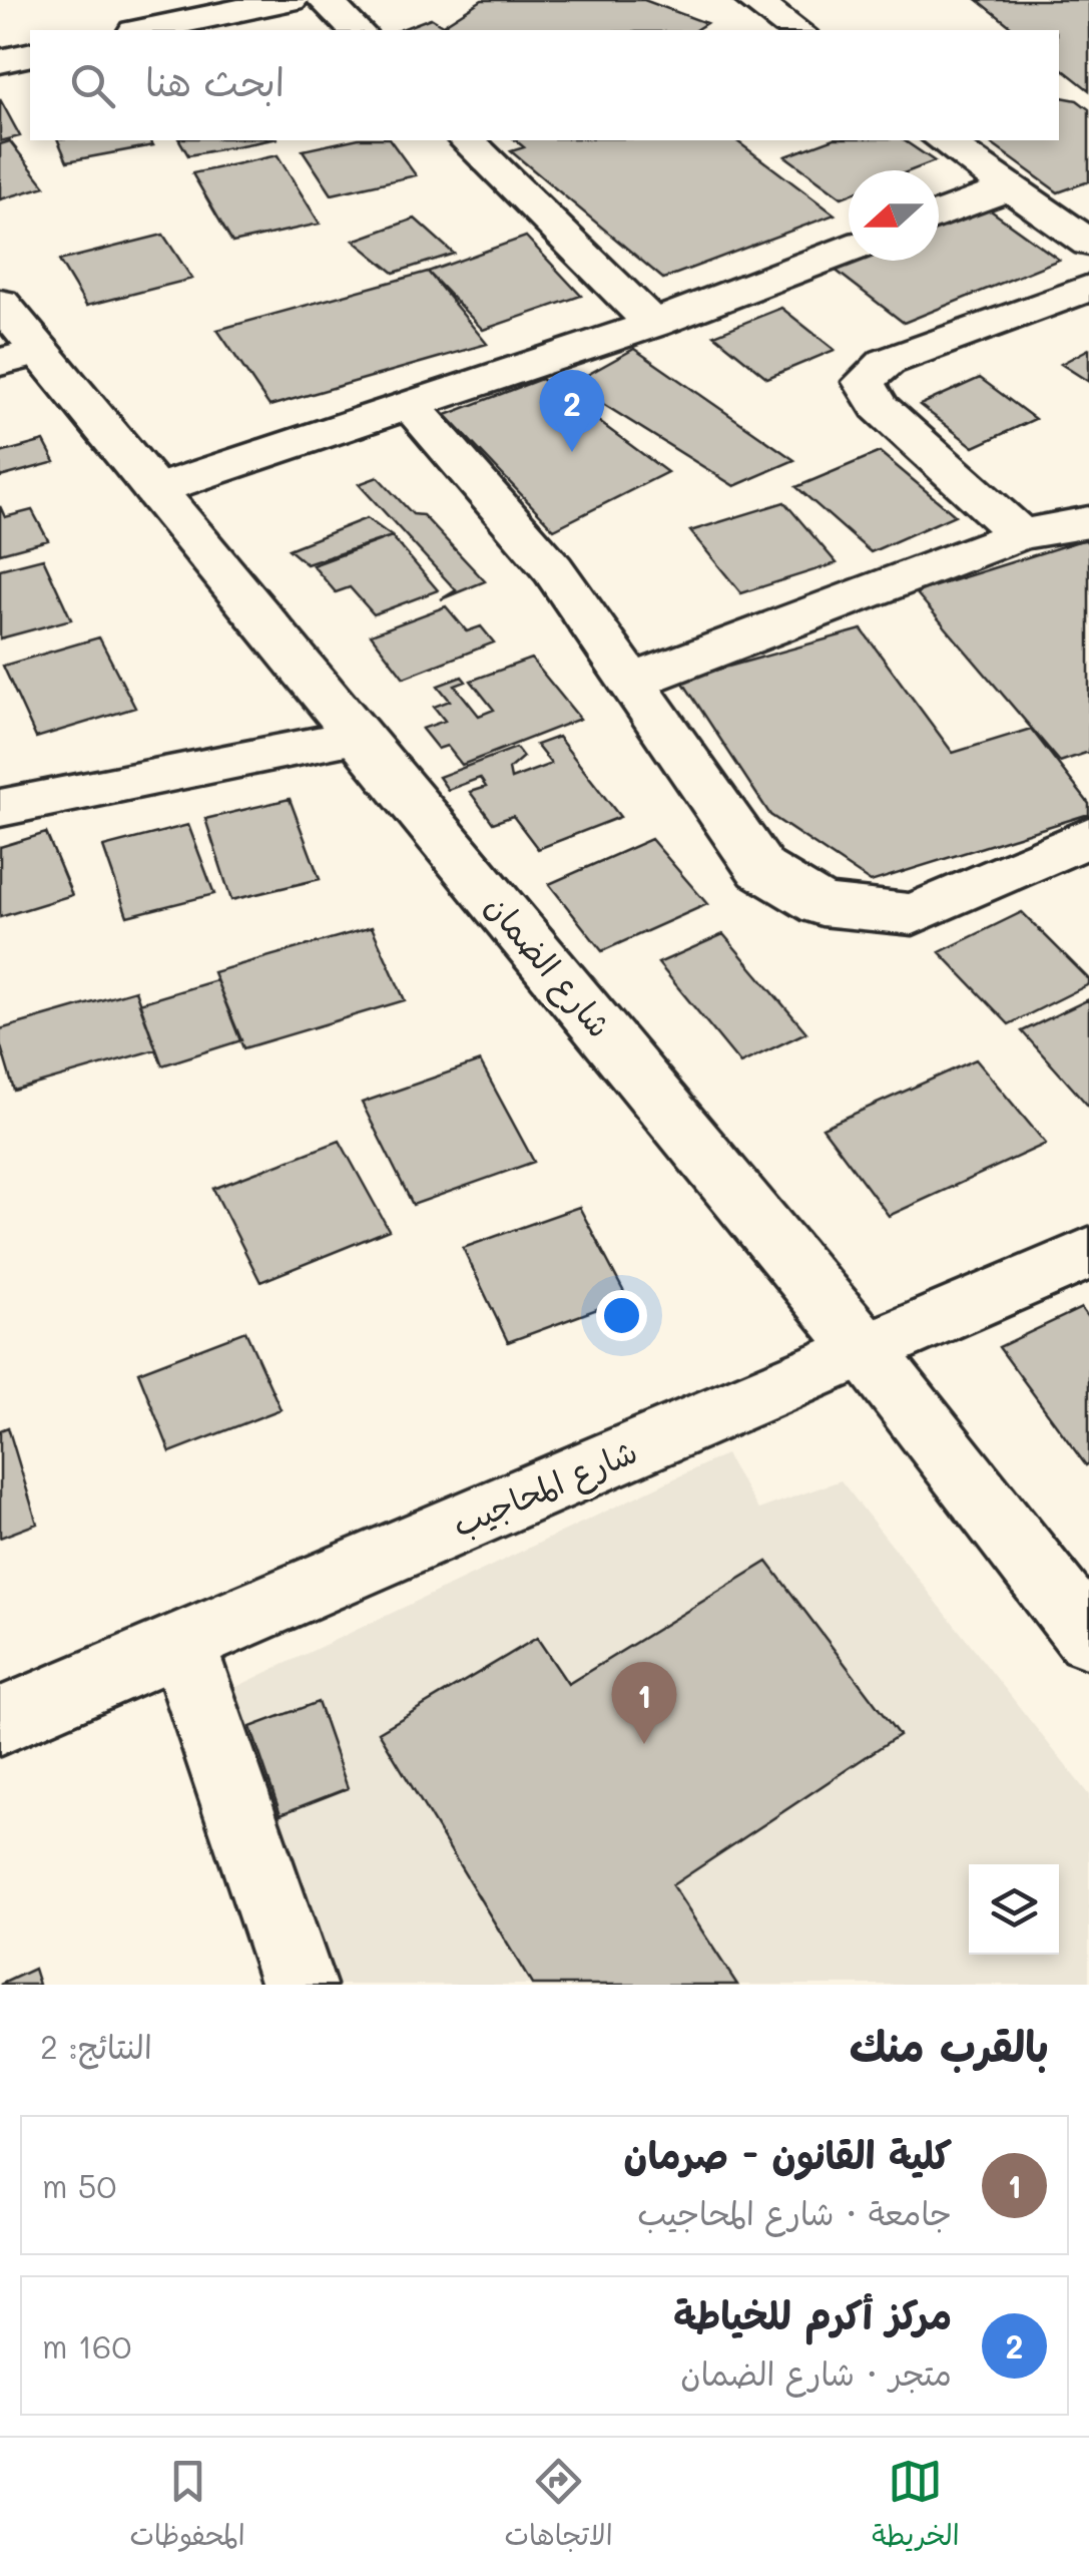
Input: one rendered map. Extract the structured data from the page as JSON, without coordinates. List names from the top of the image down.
{
  "streets": {
    "street": ["شارع الضمان", "شارع المحاجيب"]
  },
  "crossings": [
    ["شارع الضمان", "شارع المحاجيب"]
  ],
  "north": "left",
  "page": {
    "search": "ابحث هنا",
    "pins": ["2", "1"],
    "heading": ["بالقرب منك", "النتائج: 2"],
    "list": [
      {
        "mark": "1",
        "name": "كلية القانون - صرمان",
        "note": "جامعة · شارع المحاجيب",
        "value": "50 m"
      },
      {
        "mark": "2",
        "name": "مركز أكرم للخياطة",
        "note": "متجر · شارع الضمان",
        "value": "160 m"
      }
    ],
    "nav": ["الخريطة", "الاتجاهات", "المحفوظات"]
  }
}
